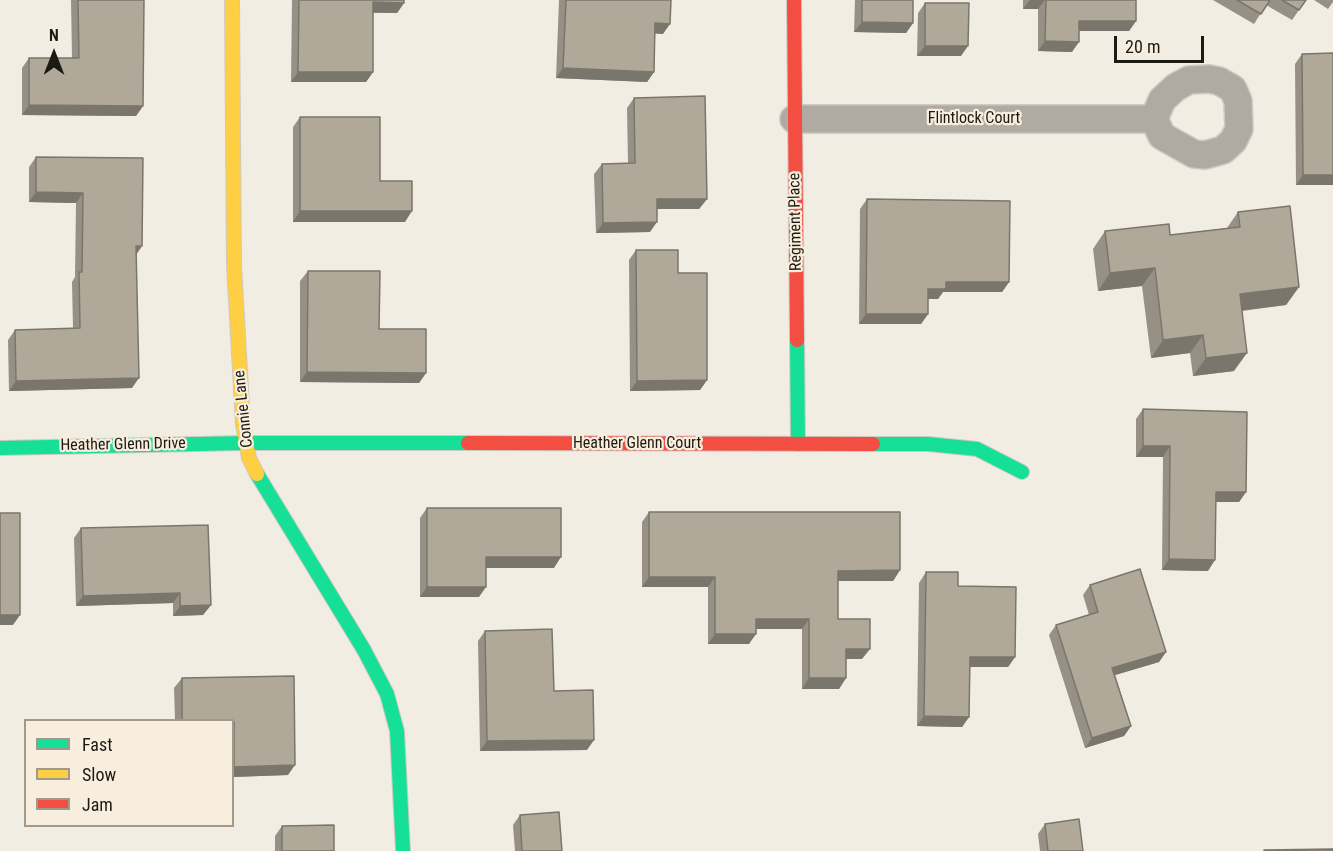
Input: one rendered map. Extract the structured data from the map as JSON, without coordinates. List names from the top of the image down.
{
  "streets": {
    "street": [
      "Flintlock Court",
      "Regiment Place",
      "Connie Lane",
      "Heather Glenn Court",
      "Heather Glenn Drive"
    ]
  },
  "crossings": [
    ["Flintlock Court", "Regiment Place"],
    ["Regiment Place", "Heather Glenn Court"],
    ["Connie Lane", "Heather Glenn Court"],
    ["Connie Lane", "Heather Glenn Drive"],
    ["Heather Glenn Court", "Heather Glenn Drive"]
  ],
  "legend": ["Fast", "Slow", "Jam"],
  "scale_bar": "20 m",
  "north": "top"
}
